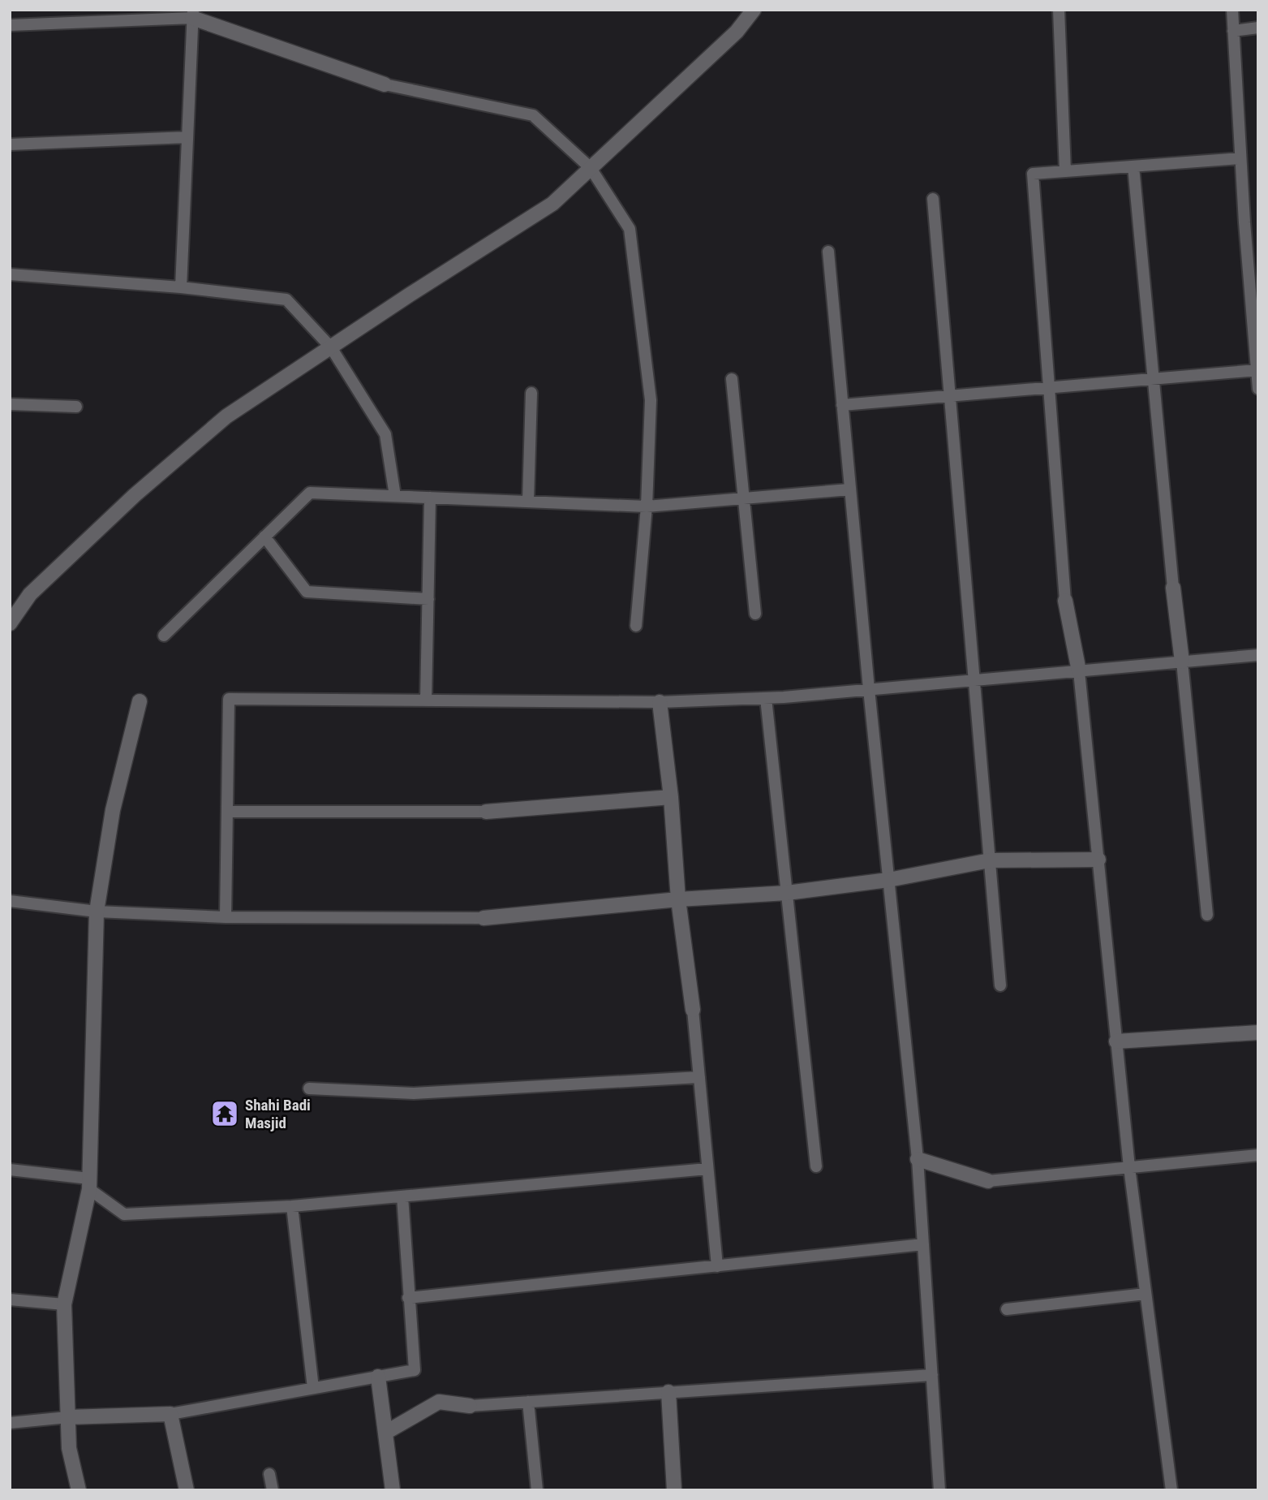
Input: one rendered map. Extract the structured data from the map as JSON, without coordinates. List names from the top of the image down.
{
  "places": {
    "temple": ["Shahi Badi Masjid"]
  }
}
